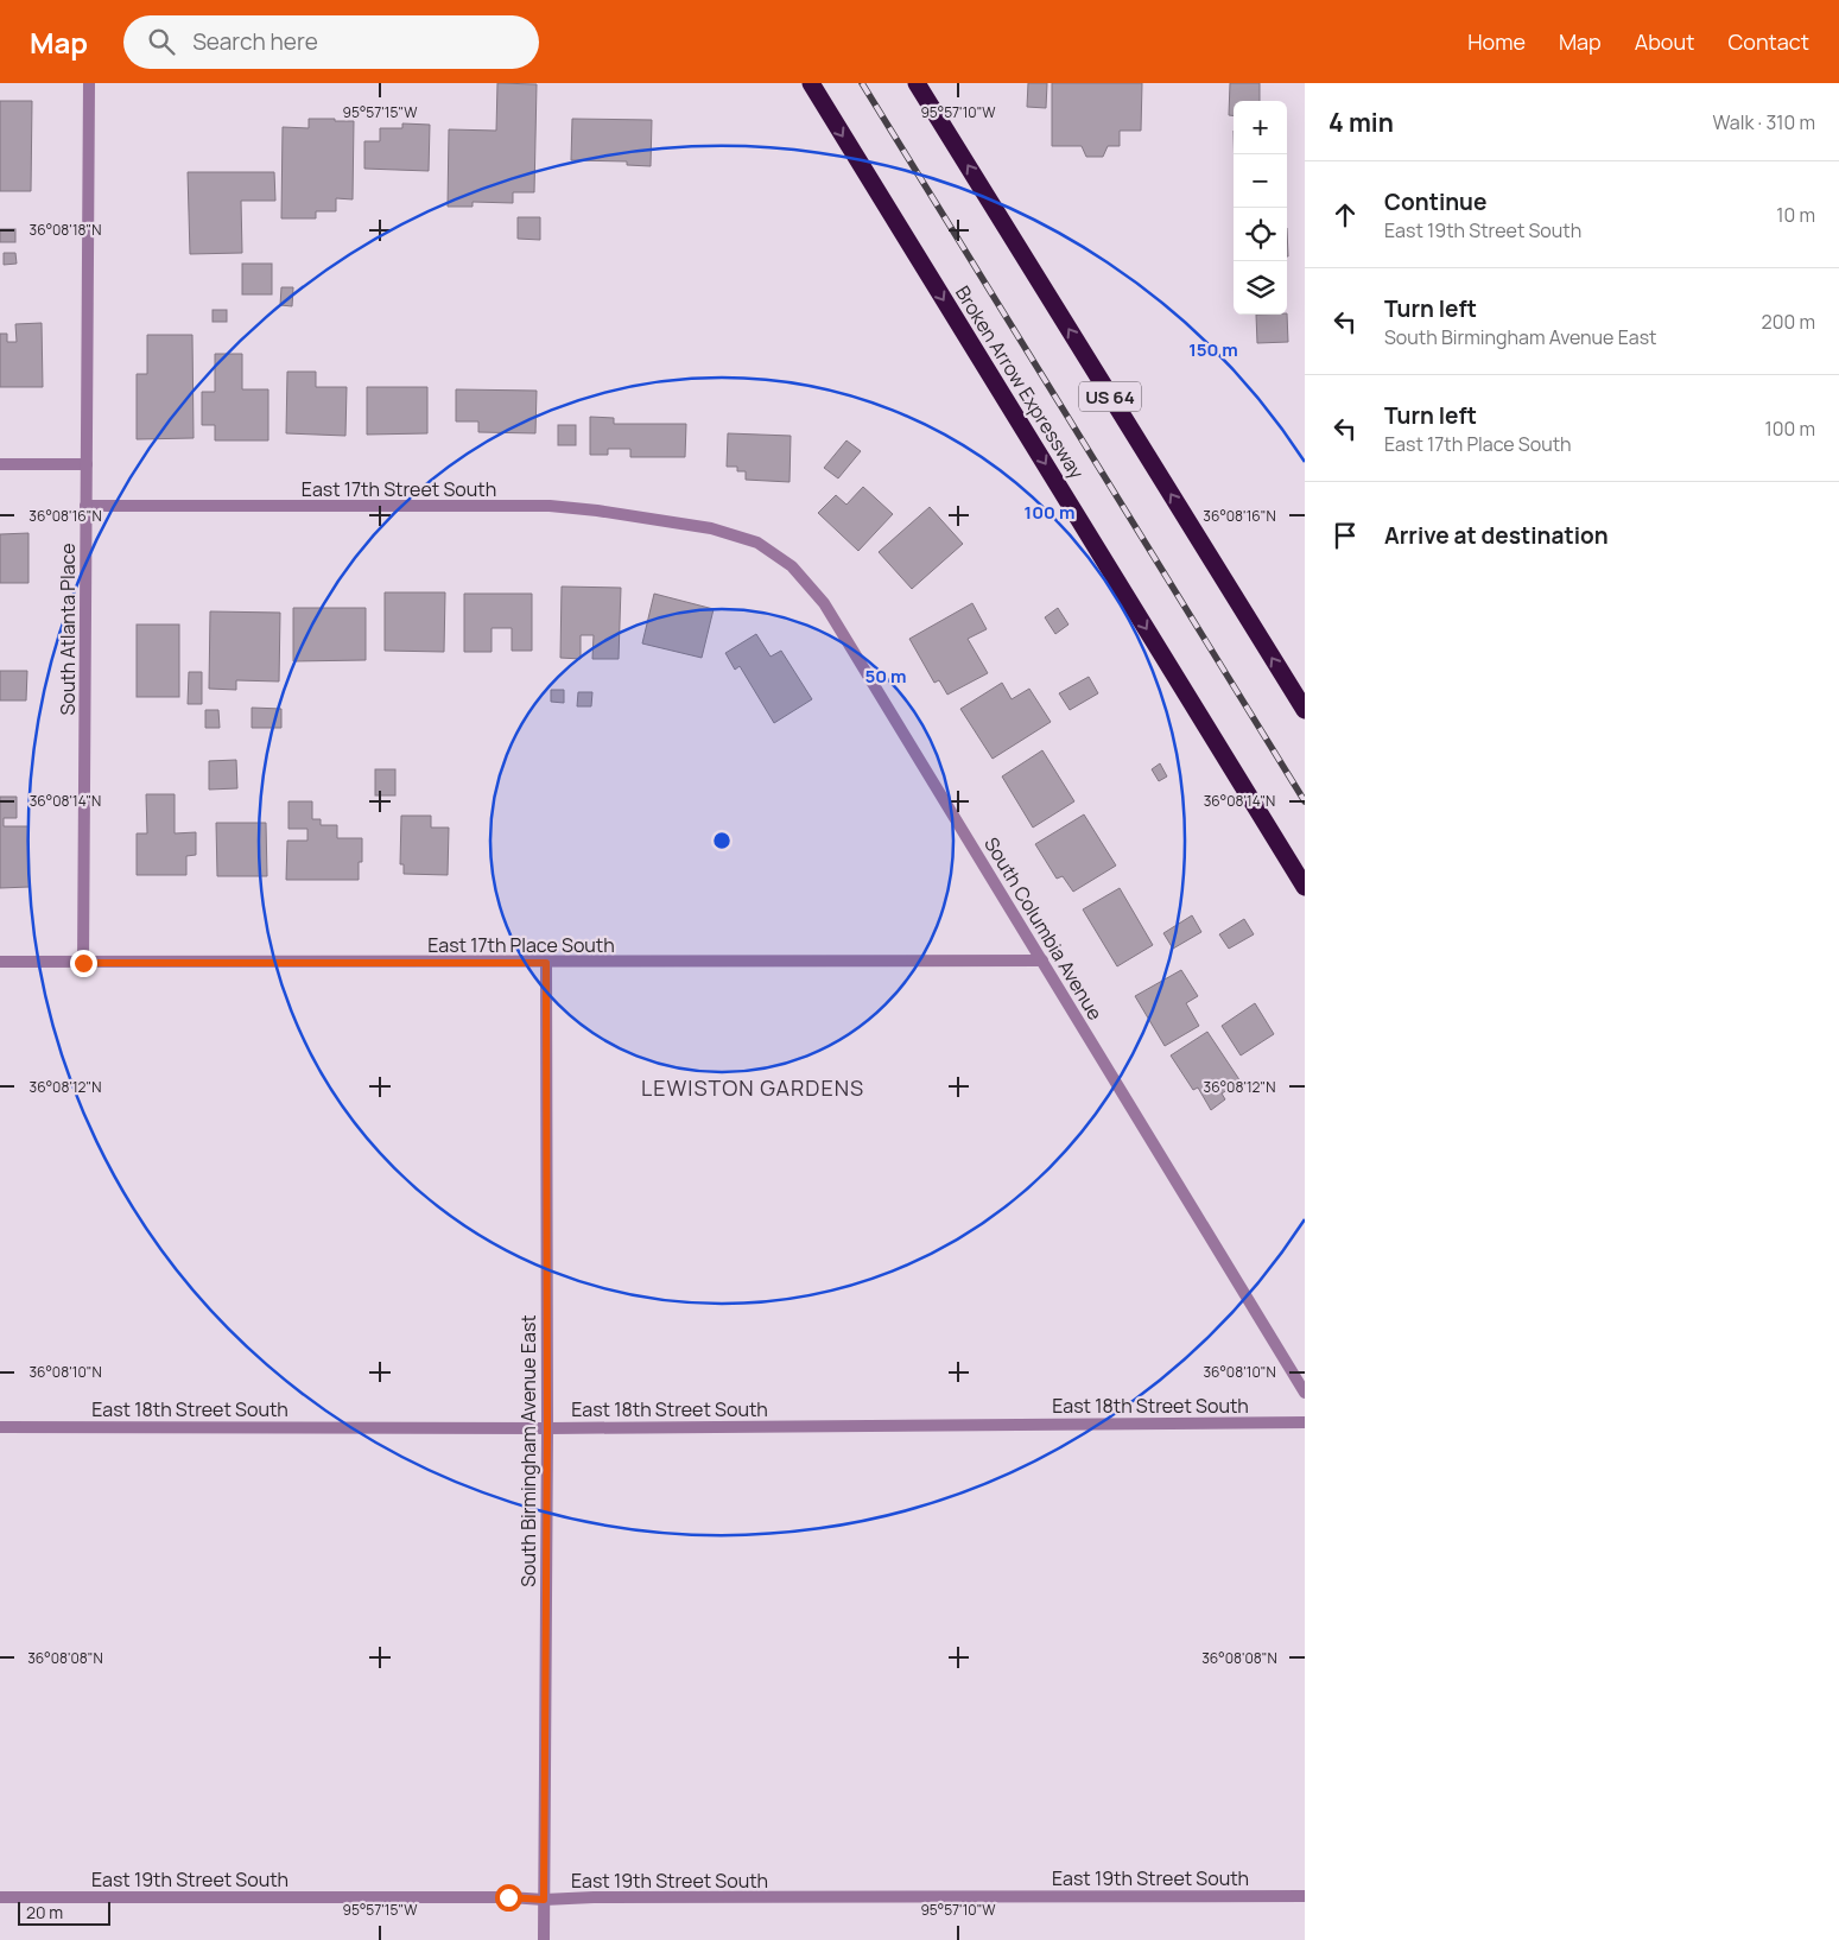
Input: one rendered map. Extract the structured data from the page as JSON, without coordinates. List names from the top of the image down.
{
  "streets": {
    "highway": ["Broken Arrow Expressway", "US 64"],
    "street": [
      "East 17th Street South",
      "South Atlanta Place",
      "South Columbia Avenue",
      "East 17th Place South",
      "East 18th Street South",
      "South Birmingham Avenue East",
      "East 19th Street South"
    ]
  },
  "crossings": [
    ["East 17th Street South", "South Atlanta Place"],
    ["East 17th Street South", "South Columbia Avenue"],
    ["South Atlanta Place", "East 17th Place South"],
    ["South Columbia Avenue", "East 17th Place South"],
    ["East 17th Place South", "South Birmingham Avenue East"],
    ["East 18th Street South", "South Birmingham Avenue East"],
    ["South Birmingham Avenue East", "East 19th Street South"]
  ],
  "districts": ["LEWISTON GARDENS"],
  "scale_bar": "20 m",
  "page": {
    "header": "Map",
    "search": "Search here",
    "nav": [
      "Home",
      "Map",
      "About",
      "Contact"
    ],
    "heading": ["4 min", "Walk · 310 m"],
    "map_buttons": ["+", "−"],
    "list": [
      ["Continue", "East 19th Street South", "10 m"],
      ["Turn left", "South Birmingham Avenue East", "200 m"],
      ["Turn left", "East 17th Place South", "100 m"],
      "Arrive at destination"
    ],
    "scale": "20 m"
  },
  "coordinates": [
    "95°57'15\"W",
    "95°57'10\"W",
    "36°08'18\"N",
    "36°08'16\"N",
    "36°08'14\"N",
    "36°08'12\"N",
    "36°08'10\"N",
    "36°08'08\"N"
  ],
  "rings": ["150 m", "100 m", "50 m"]
}
